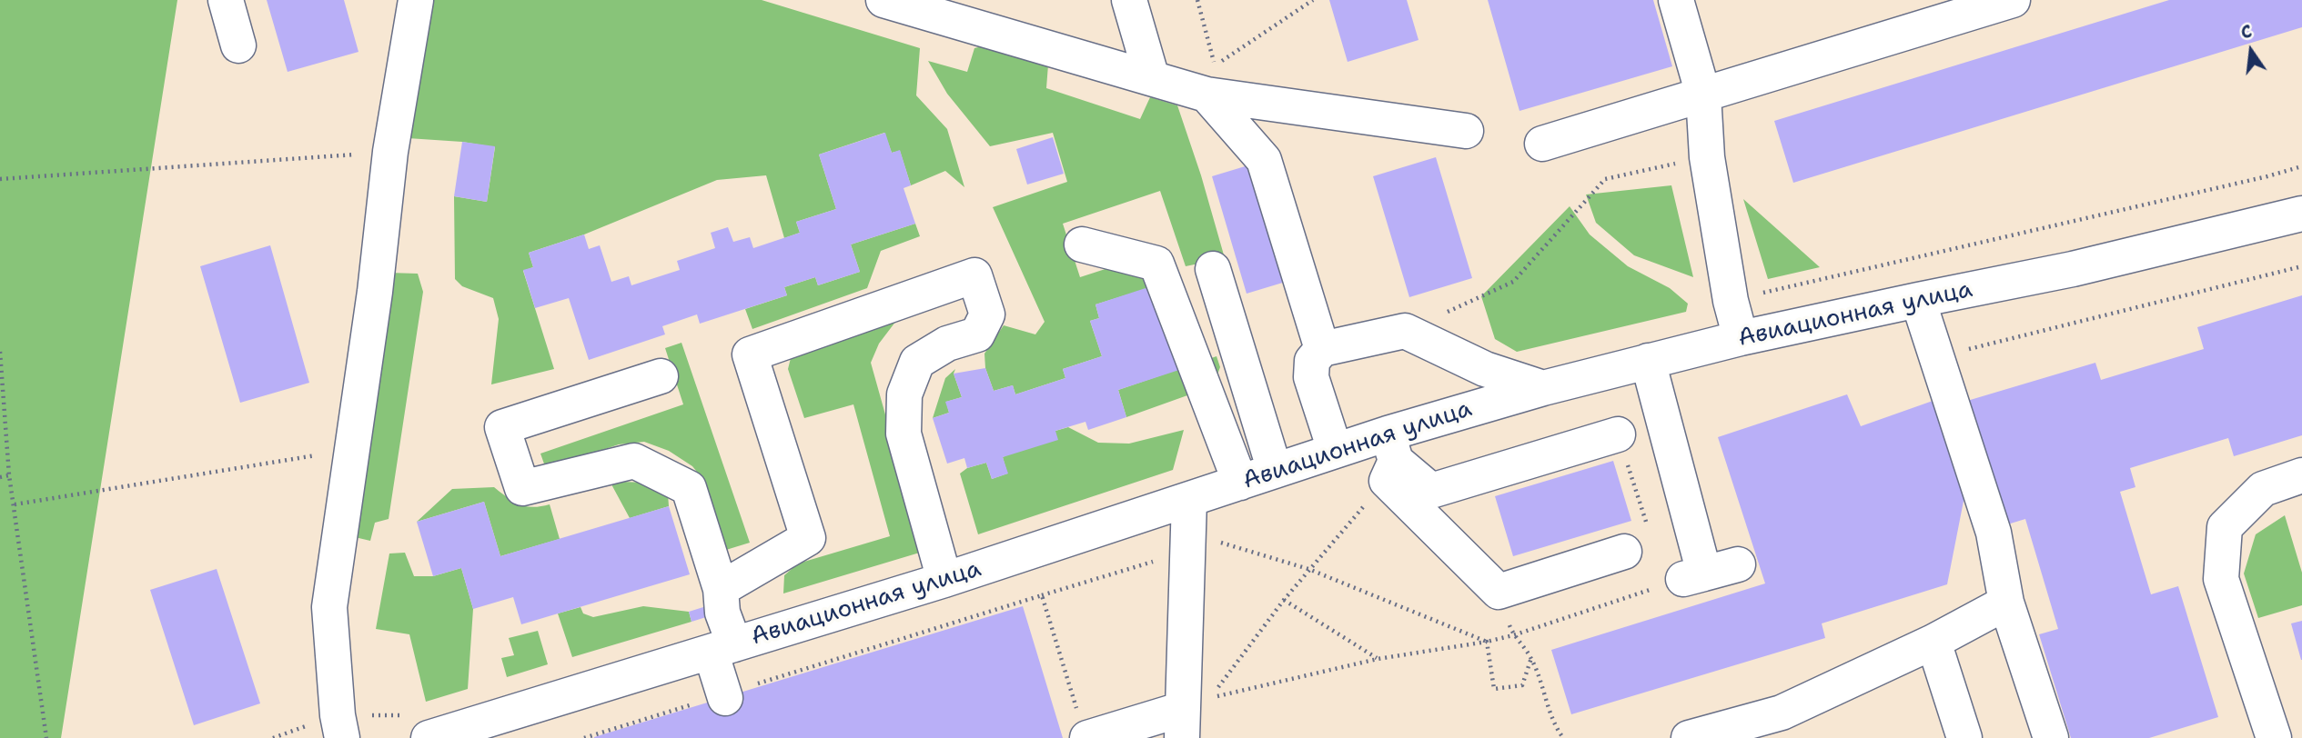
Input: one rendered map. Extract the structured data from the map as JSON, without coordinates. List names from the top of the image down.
{
  "streets": {
    "street": ["Авиационная улица"]
  },
  "north": "top"
}
